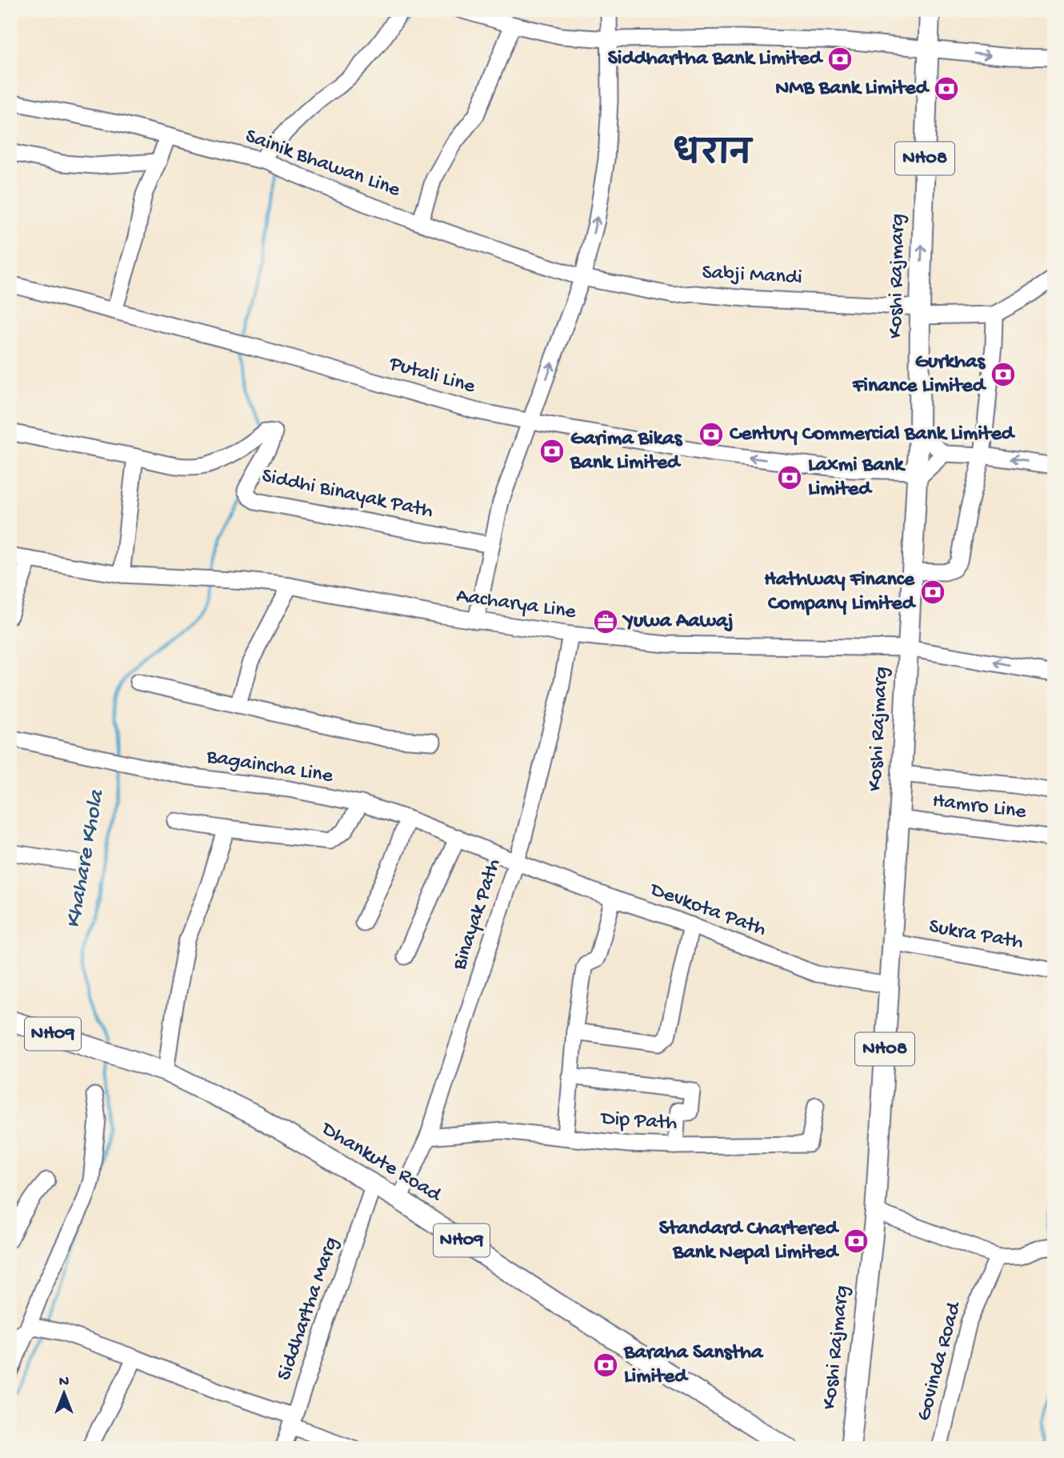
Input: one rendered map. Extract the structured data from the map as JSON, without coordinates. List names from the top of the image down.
{
  "streets": {
    "main road": [
      "NH08",
      "Koshi Rajmarg",
      "NH09",
      "Dhankute Road"
    ],
    "street": [
      "Sainik Bhawan Line",
      "Sabji Mandi",
      "Putali Line",
      "Siddhi Binayak Path",
      "Aacharya Line",
      "Bagaincha Line",
      "Hamro Line",
      "Devkota Path",
      "Binayak Path",
      "Sukra Path",
      "Dip Path",
      "Siddhartha Marg",
      "Govinda Road"
    ]
  },
  "crossings": [
    ["Sainik Bhawan Line", "Sabji Mandi"],
    ["Sabji Mandi", "Koshi Rajmarg"],
    ["Koshi Rajmarg", "Putali Line"],
    ["Koshi Rajmarg", "Aacharya Line"],
    ["Koshi Rajmarg", "Hamro Line"],
    ["Koshi Rajmarg", "Devkota Path"],
    ["Koshi Rajmarg", "Sukra Path"],
    ["Aacharya Line", "Binayak Path"],
    ["Bagaincha Line", "Devkota Path"],
    ["Bagaincha Line", "Binayak Path"],
    ["Devkota Path", "Binayak Path"],
    ["Binayak Path", "Dip Path"],
    ["Binayak Path", "Dhankute Road"],
    ["Dhankute Road", "Siddhartha Marg"]
  ],
  "one_way": ["Putali Line"],
  "districts": ["धरान"],
  "water": ["Khahare Khola"],
  "places": {
    "bank": [
      "Siddhartha Bank Limited",
      "NMB Bank Limited",
      "Gurkhas Finance Limited",
      "Century Commercial Bank Limited",
      "Garima Bikas Bank Limited",
      "Laxmi Bank Limited",
      "Hathway Finance Company Limited",
      "Standard Chartered Bank Nepal Limited",
      "Baraha Sanstha Limited"
    ],
    "office": ["Yuwa Aawaj"]
  },
  "north": "top"
}
